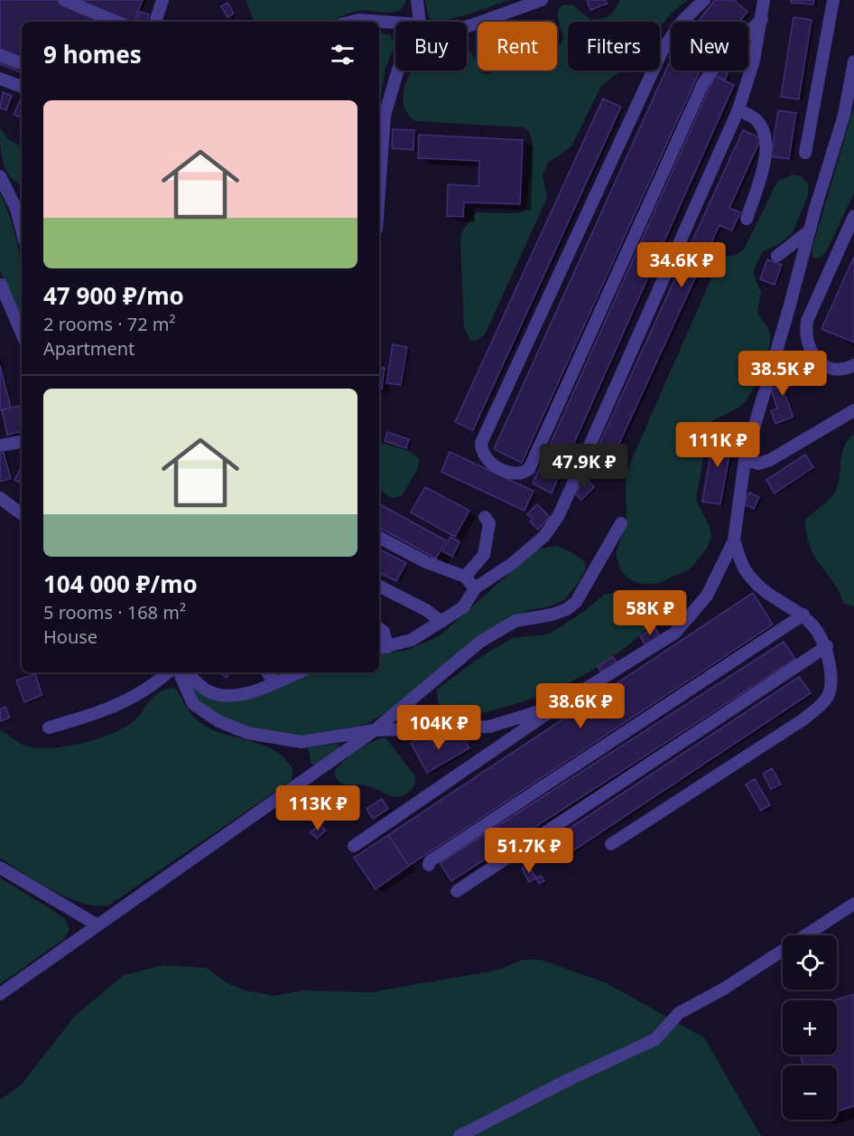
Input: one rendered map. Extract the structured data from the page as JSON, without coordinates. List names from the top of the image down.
{
  "page": {
    "chip": [
      "Buy",
      "Rent",
      "Filters",
      "New"
    ],
    "heading": "9 homes",
    "list": [
      {
        "name": "47 900 ₽/mo",
        "note": "2 rooms · 72 m² · Apartment"
      },
      {
        "name": "104 000 ₽/mo",
        "note": "5 rooms · 168 m² · House"
      }
    ],
    "price": [
      "34.6K ₽",
      "38.5K ₽",
      "111K ₽",
      "47.9K ₽",
      "58K ₽",
      "38.6K ₽",
      "104K ₽",
      "113K ₽",
      "51.7K ₽"
    ],
    "map_buttons": ["+", "−"]
  }
}
